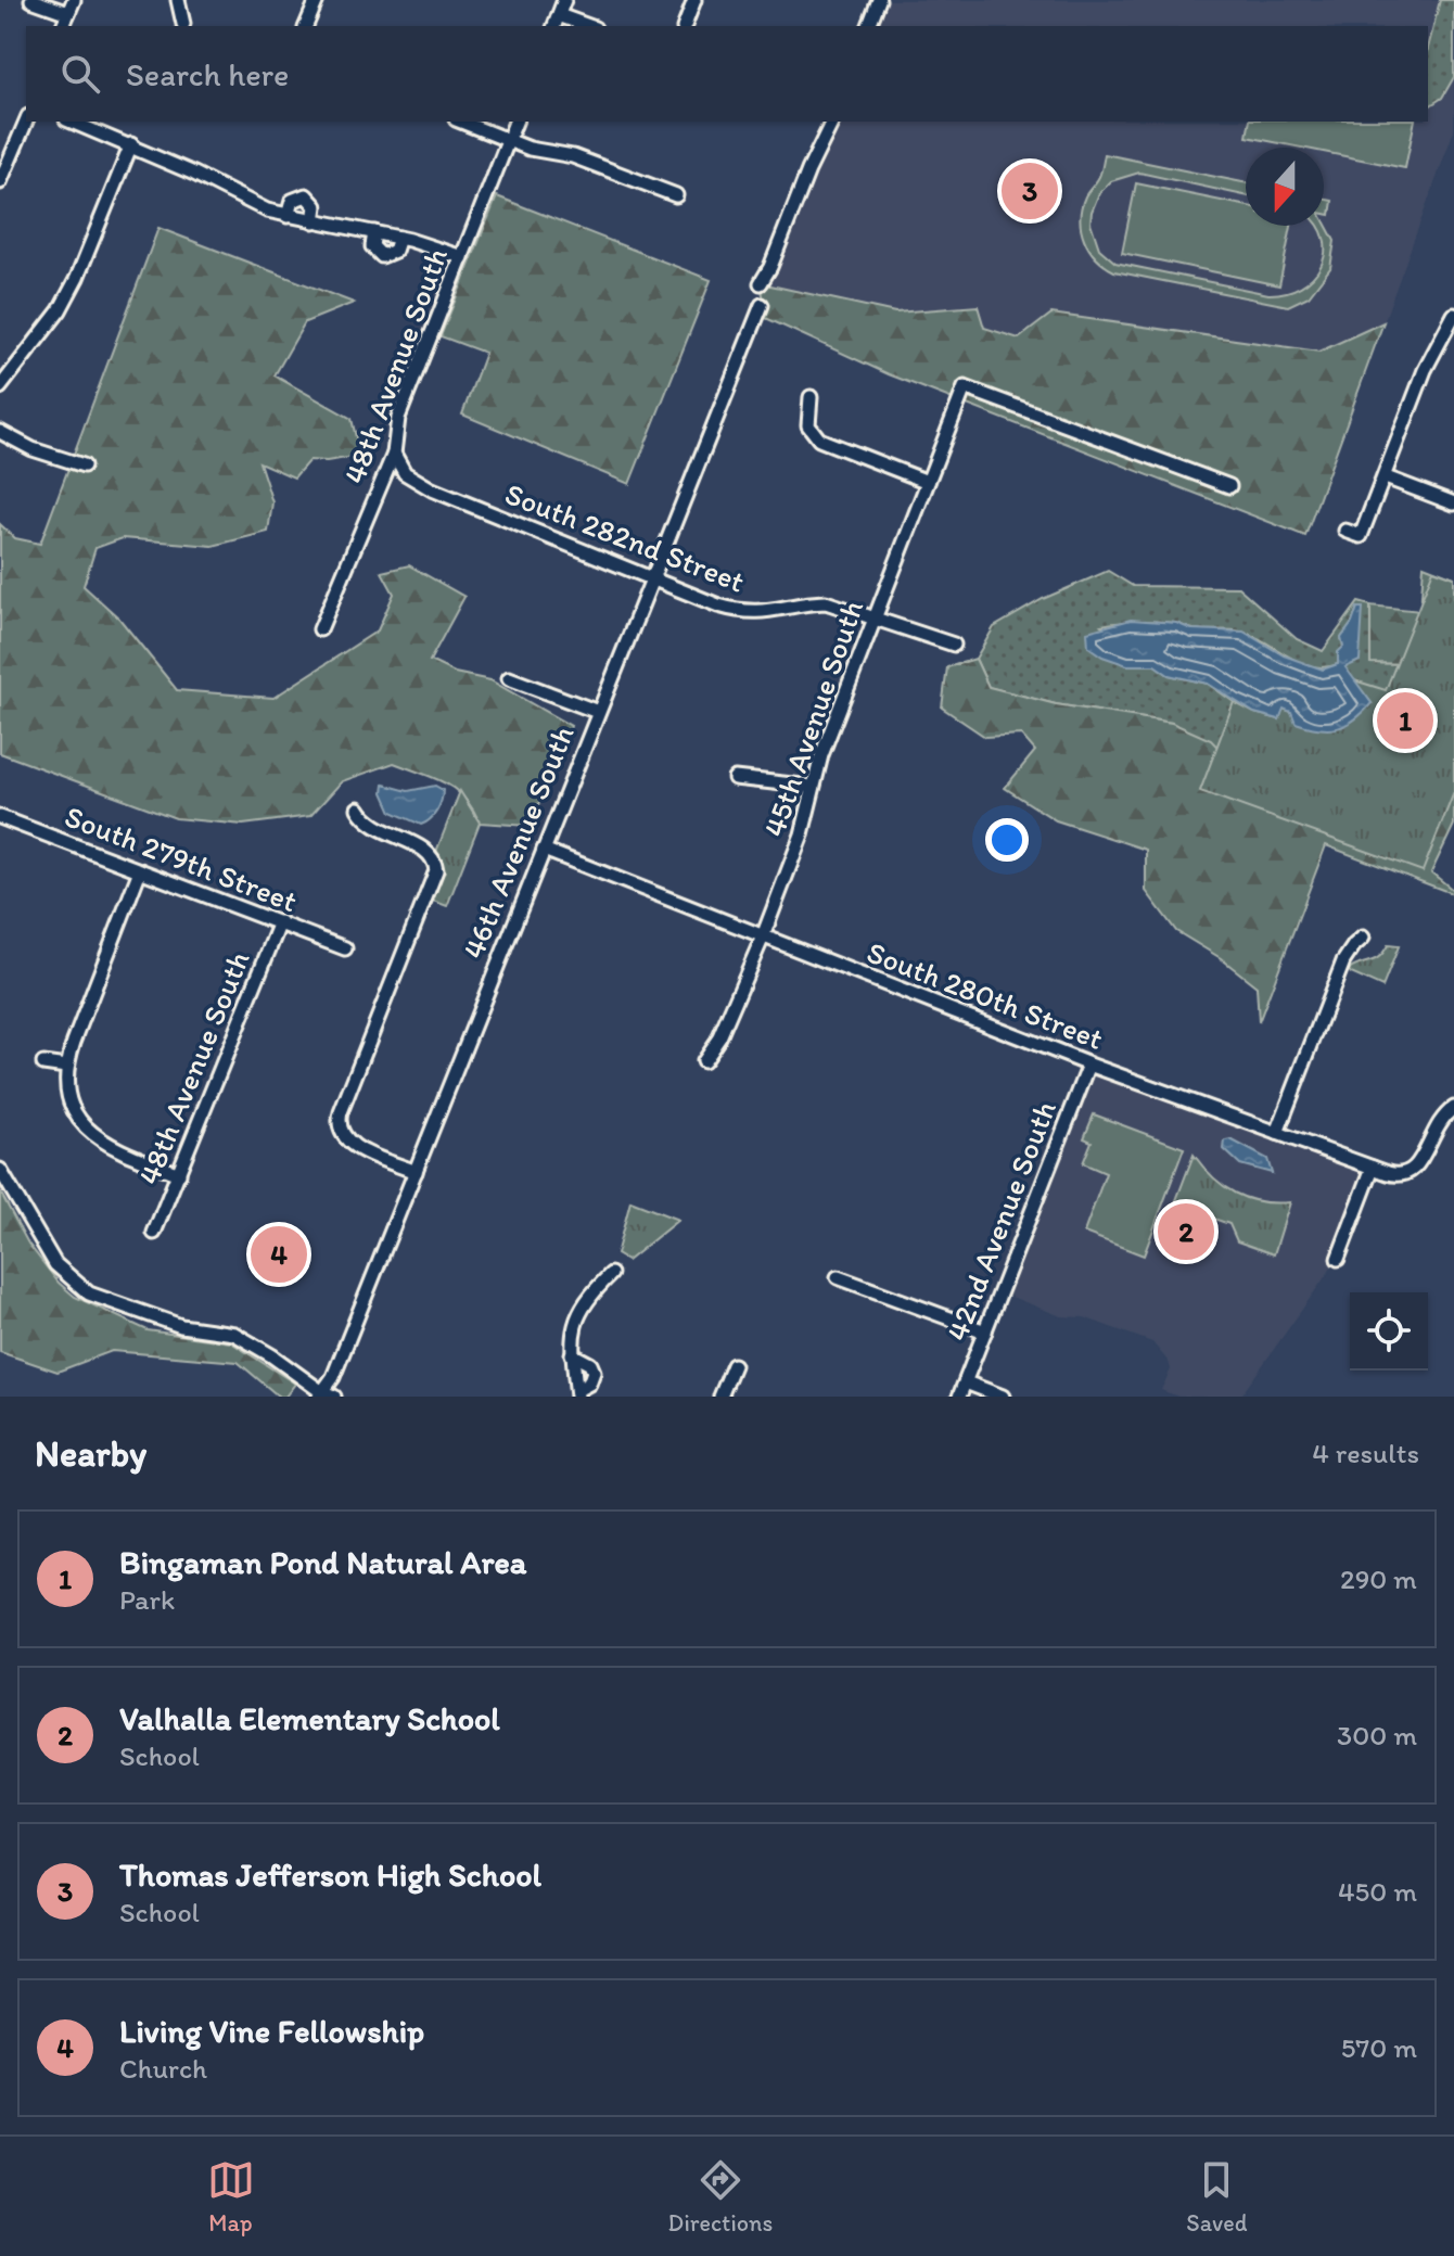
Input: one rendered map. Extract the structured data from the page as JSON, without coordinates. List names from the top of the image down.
{
  "streets": {
    "street": [
      "48th Avenue South",
      "South 282nd Street",
      "45th Avenue South",
      "46th Avenue South",
      "South 279th Street",
      "South 280th Street",
      "42nd Avenue South"
    ]
  },
  "crossings": [
    ["48th Avenue South", "South 282nd Street"],
    ["48th Avenue South", "South 279th Street"],
    ["South 282nd Street", "45th Avenue South"],
    ["South 282nd Street", "46th Avenue South"],
    ["45th Avenue South", "South 280th Street"],
    ["46th Avenue South", "South 280th Street"],
    ["South 280th Street", "42nd Avenue South"]
  ],
  "north": "bottom",
  "page": {
    "search": "Search here",
    "pins": [
      "3",
      "1",
      "2",
      "4"
    ],
    "heading": ["Nearby", "4 results"],
    "list": [
      {
        "mark": "1",
        "name": "Bingaman Pond Natural Area",
        "note": "Park",
        "value": "290 m"
      },
      {
        "mark": "2",
        "name": "Valhalla Elementary School",
        "note": "School",
        "value": "300 m"
      },
      {
        "mark": "3",
        "name": "Thomas Jefferson High School",
        "note": "School",
        "value": "450 m"
      },
      {
        "mark": "4",
        "name": "Living Vine Fellowship",
        "note": "Church",
        "value": "570 m"
      }
    ],
    "nav": ["Map", "Directions", "Saved"]
  }
}
